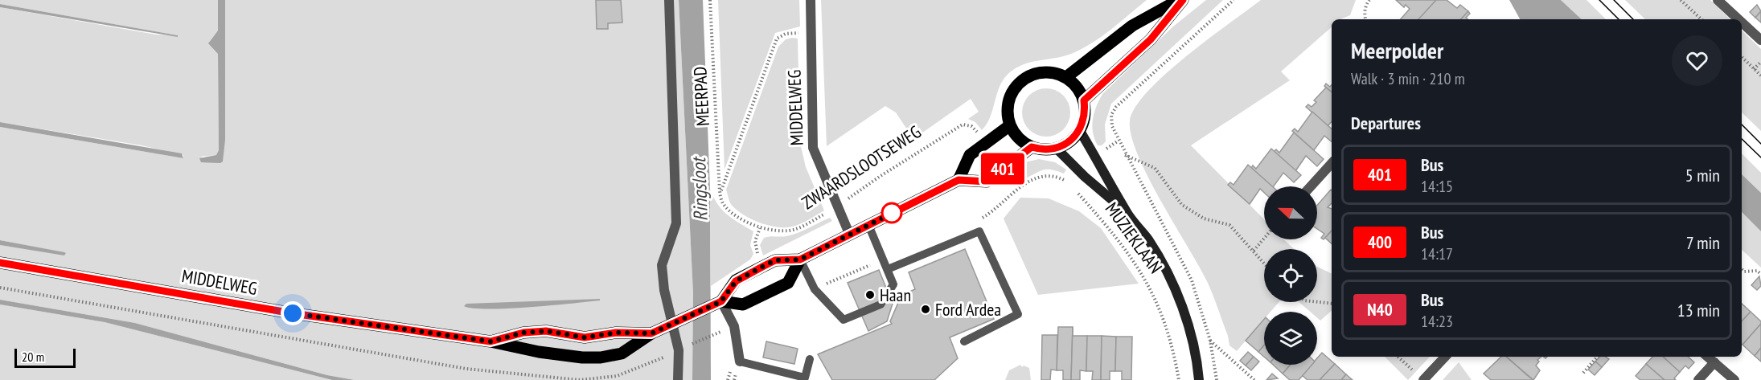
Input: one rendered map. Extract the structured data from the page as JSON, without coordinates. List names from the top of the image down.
{
  "streets": {
    "main road": ["MIDDELWEG"],
    "street": ["MUZIEKLAAN"],
    "path": ["MEERPAD", "ZWAARDSLOOTSEWEG"]
  },
  "crossings": [
    ["MIDDELWEG", "ZWAARDSLOOTSEWEG"]
  ],
  "water": ["Ringsloot"],
  "places": ["Haan", "Ford Ardea"],
  "lines": ["bus line 401"],
  "scale_bar": "20 m",
  "north": "left",
  "page": {
    "on_map": "401",
    "heading": [
      ["Meerpolder", "Walk · 3 min · 210 m"],
      "Departures"
    ],
    "list": [
      {
        "mark": "401",
        "name": "Bus",
        "note": "14:15",
        "value": "5 min"
      },
      {
        "mark": "400",
        "name": "Bus",
        "note": "14:17",
        "value": "7 min"
      },
      {
        "mark": "N40",
        "name": "Bus",
        "note": "14:23",
        "value": "13 min"
      }
    ],
    "scale": "20 m"
  }
}
